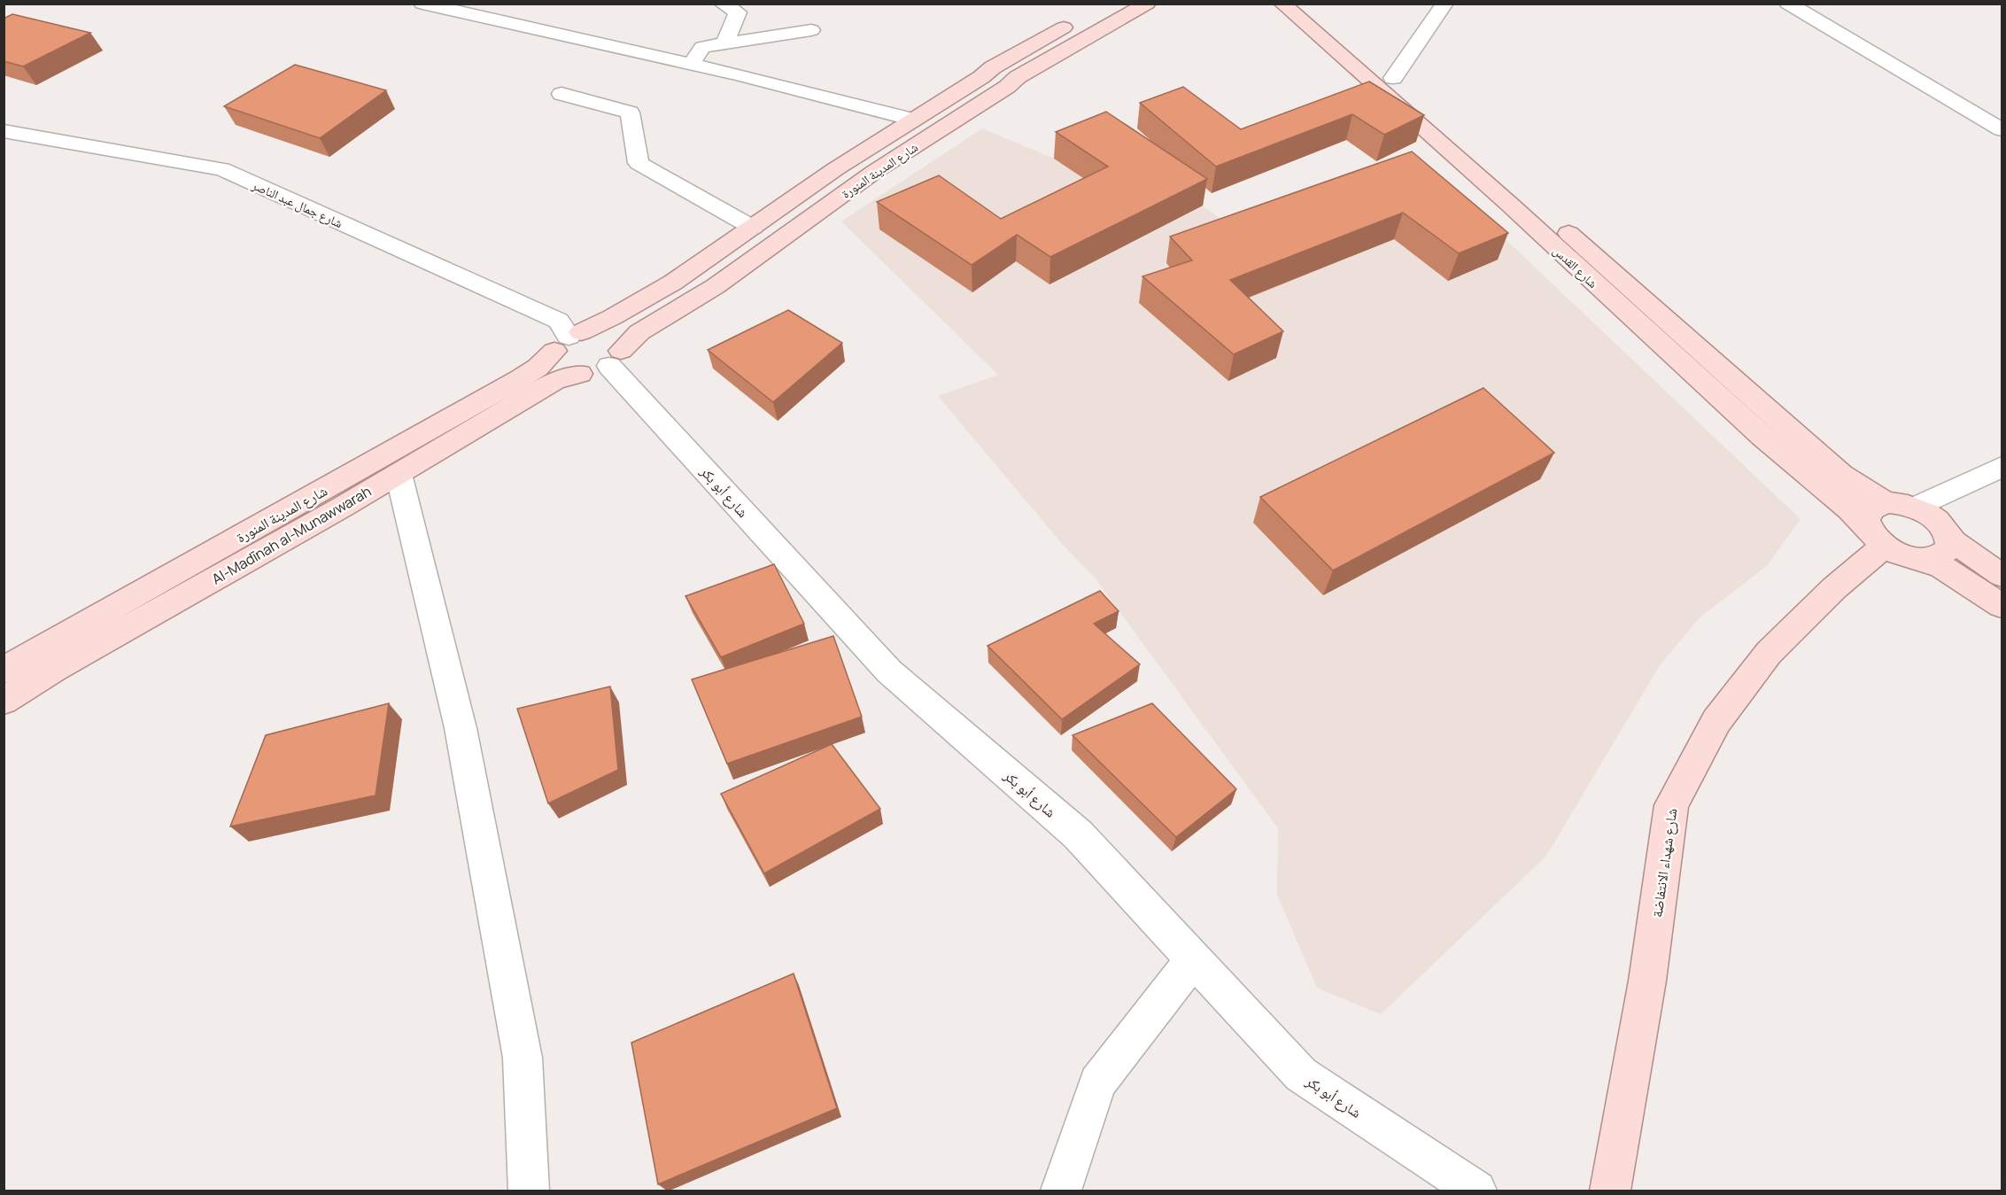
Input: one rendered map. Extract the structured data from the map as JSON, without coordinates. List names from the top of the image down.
{
  "streets": {
    "main road": [
      "شارع المدينة المنورة",
      "شارع القدس",
      "Al-Madīnah al-Munawwarah",
      "شارع شهداء الانتفاضة"
    ],
    "street": ["شارع جمال عبد الناصر", "شارع أبو بكر"]
  },
  "crossings": [
    ["شارع المدينة المنورة", "شارع جمال عبد الناصر"],
    ["شارع المدينة المنورة", "شارع أبو بكر"],
    ["شارع المدينة المنورة", "Al-Madīnah al-Munawwarah"],
    ["شارع القدس", "شارع شهداء الانتفاضة"],
    ["شارع أبو بكر", "Al-Madīnah al-Munawwarah"]
  ]
}
